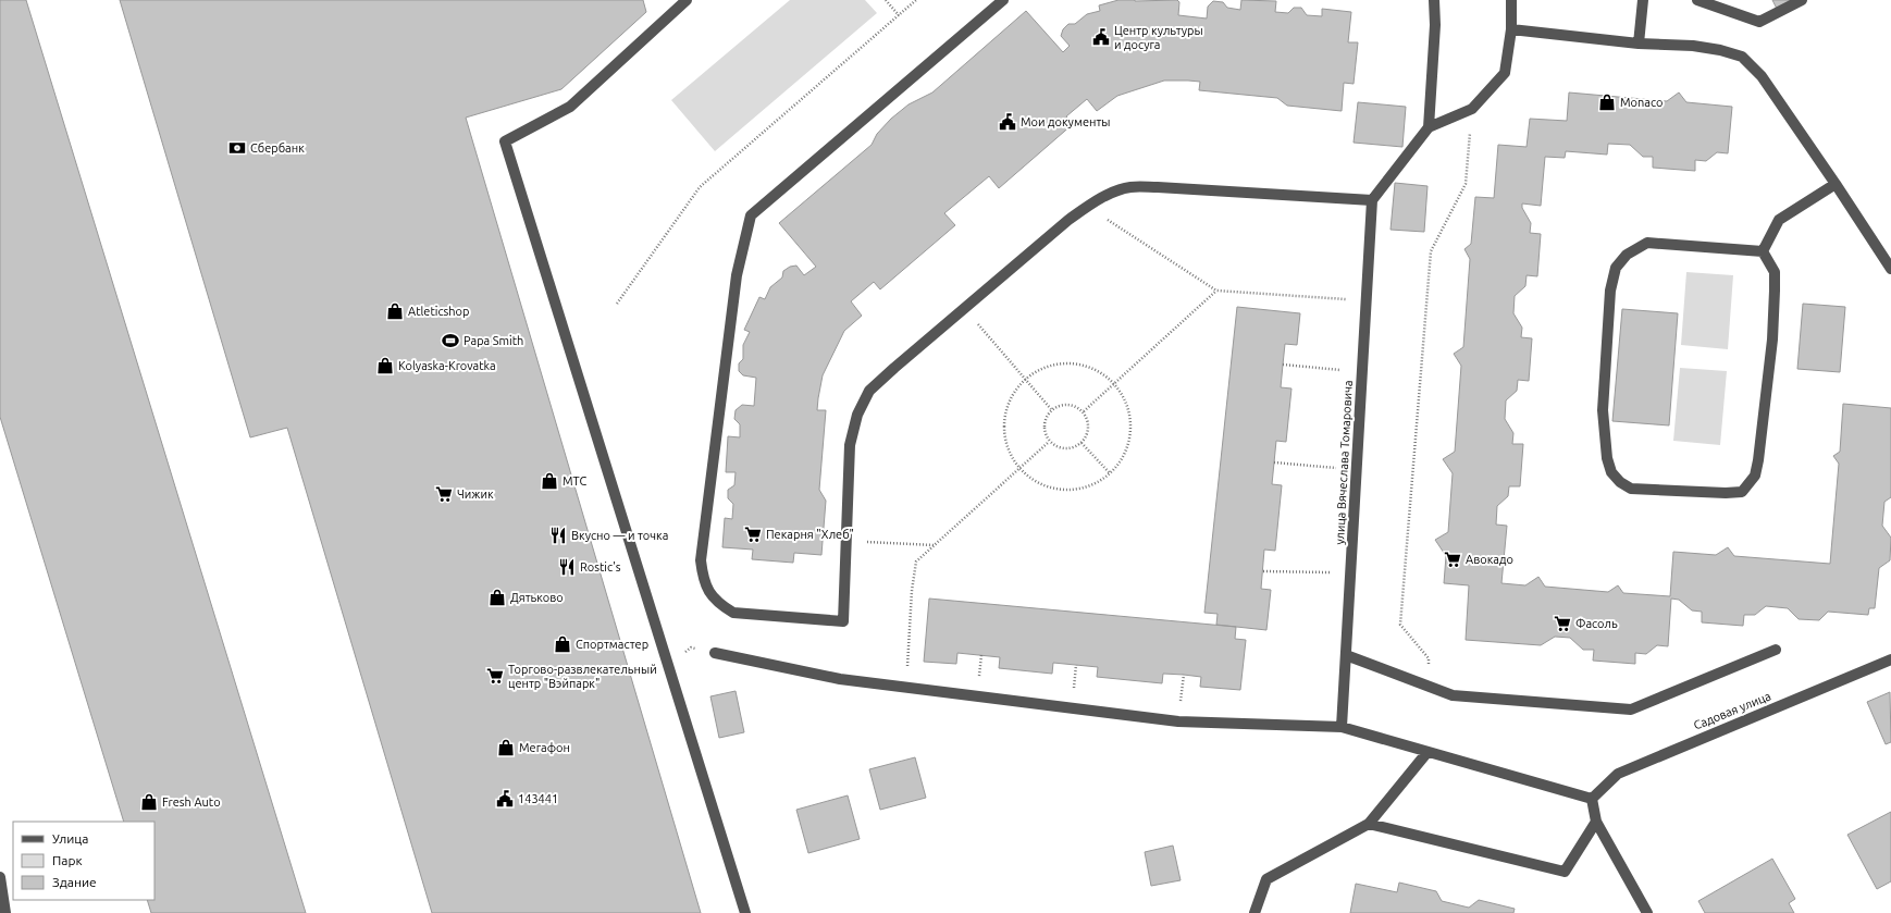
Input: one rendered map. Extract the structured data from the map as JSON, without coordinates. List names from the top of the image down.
{
  "streets": {
    "street": ["улица Вячеслава Томаровича", "Садовая улица"]
  },
  "places": {
    "public building": ["Центр культуры и досуга", "Мои документы", "143441"],
    "shop": [
      "Monaco",
      "Atleticshop",
      "Kolyaska-Krovatka",
      "МТС",
      "Дятьково",
      "Спортмастер",
      "Мегафон",
      "Fresh Auto"
    ],
    "bank": ["Сбербанк"],
    "sports": ["Papa Smith"],
    "supermarket": [
      "Чижик",
      "Пекарня \"Хлеб\"",
      "Авокадо",
      "Фасоль",
      "Торгово-развлекательный центр \"Вэйпарк\""
    ],
    "restaurant": ["Вкусно — и точка", "Rostic's"]
  },
  "legend": ["Улица", "Парк", "Здание"]
}
